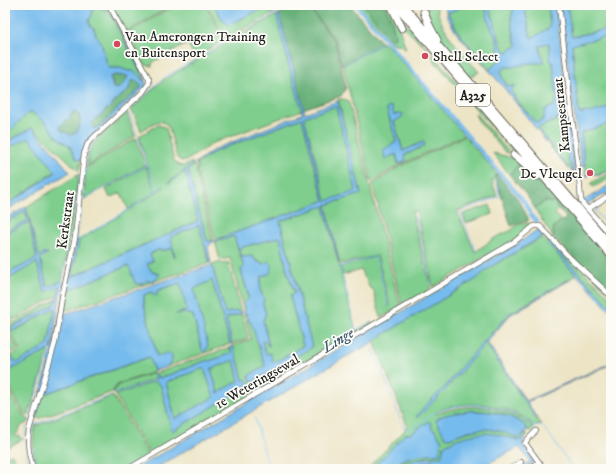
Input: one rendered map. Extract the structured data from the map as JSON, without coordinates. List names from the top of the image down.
{
  "streets": {
    "highway": ["A325"],
    "street": ["Kampsestraat", "Kerkstraat", "1e Weteringsewal"]
  },
  "water": ["Linge"],
  "places": ["Van Amerongen Training en Buitensport", "Shell Select", "De Vleugel"]
}
